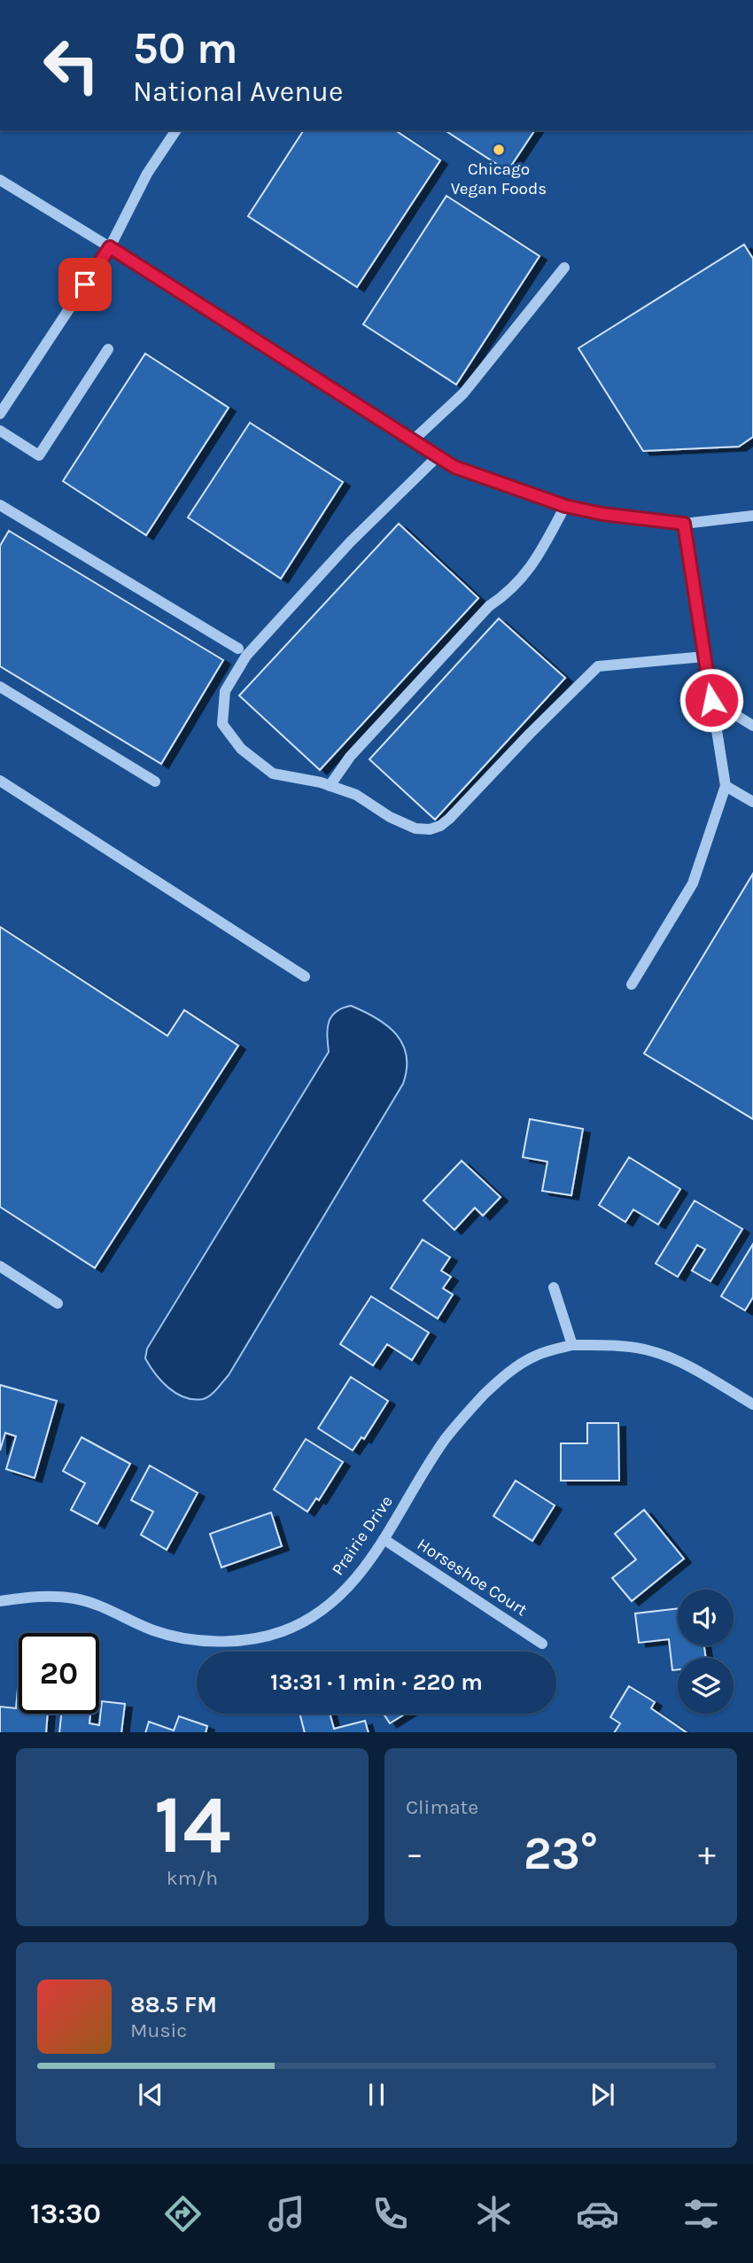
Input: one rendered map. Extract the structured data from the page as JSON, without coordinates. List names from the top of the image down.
{
  "streets": {
    "street": ["Prairie Drive", "Horseshoe Court"]
  },
  "crossings": [
    ["Prairie Drive", "Horseshoe Court"]
  ],
  "places": ["Chicago Vegan Foods"],
  "page": {
    "turn": ["50 m", "National Avenue"],
    "limit": "20",
    "trip": "13:31 · 1 min · 220 m",
    "tile": [
      ["14", "km/h"],
      "Climate"
    ],
    "heat": ["−", "23°", "+"],
    "song": ["88.5 FM", "Music"],
    "tabs": "13:30"
  }
}
